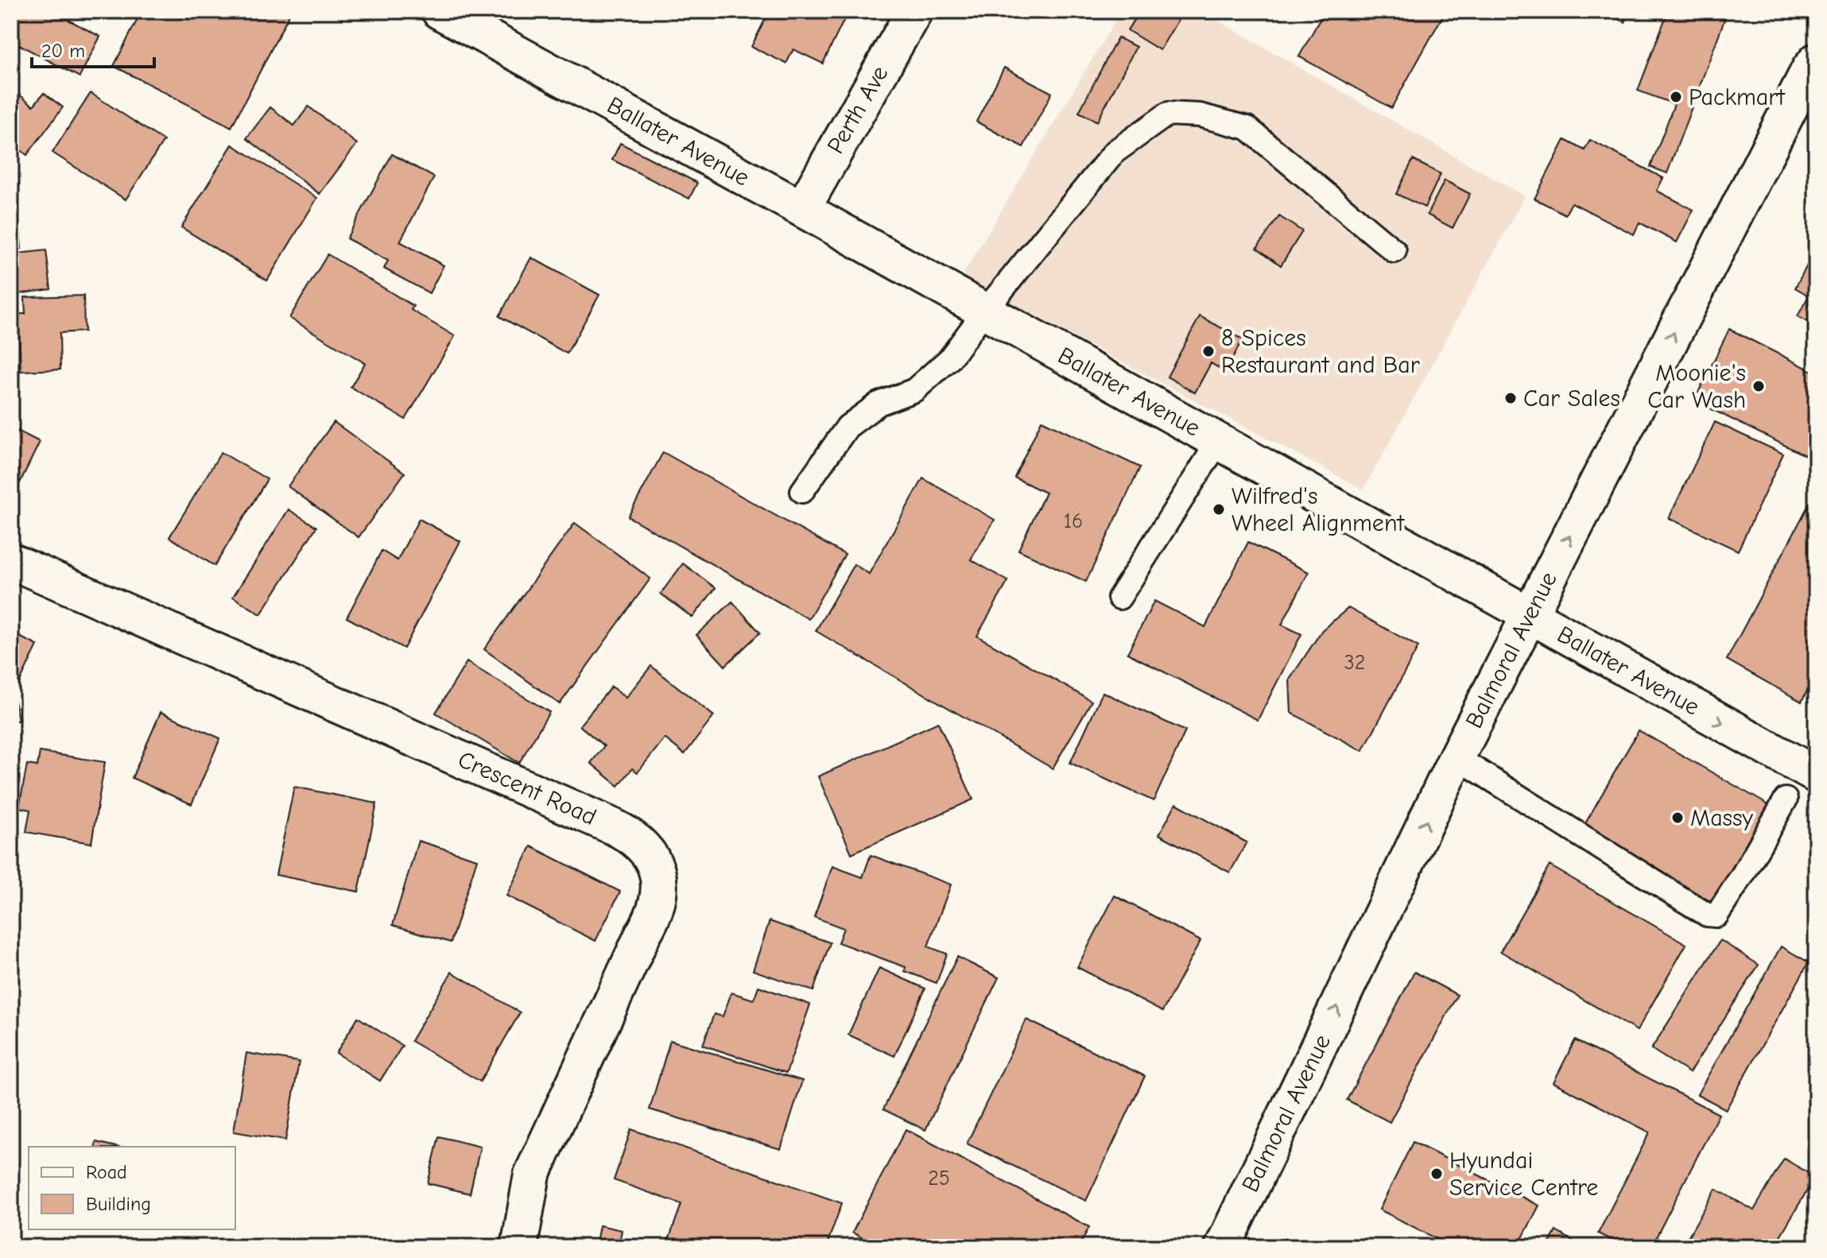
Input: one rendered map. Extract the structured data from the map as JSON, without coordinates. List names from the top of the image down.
{
  "streets": {
    "street": [
      "Perth Ave",
      "Ballater Avenue",
      "Balmoral Avenue",
      "Crescent Road"
    ]
  },
  "crossings": [
    ["Perth Ave", "Ballater Avenue"],
    ["Ballater Avenue", "Balmoral Avenue"]
  ],
  "one_way": ["Balmoral Avenue"],
  "places": [
    "Packmart",
    "8 Spices Restaurant and Bar",
    "Moonie's Car Wash",
    "Car Sales",
    "Wilfred's Wheel Alignment",
    "Massy",
    "Hyundai Service Centre"
  ],
  "house_numbers": ["16", "32", "25"],
  "legend": ["Road", "Building"],
  "scale_bar": "20 m"
}
